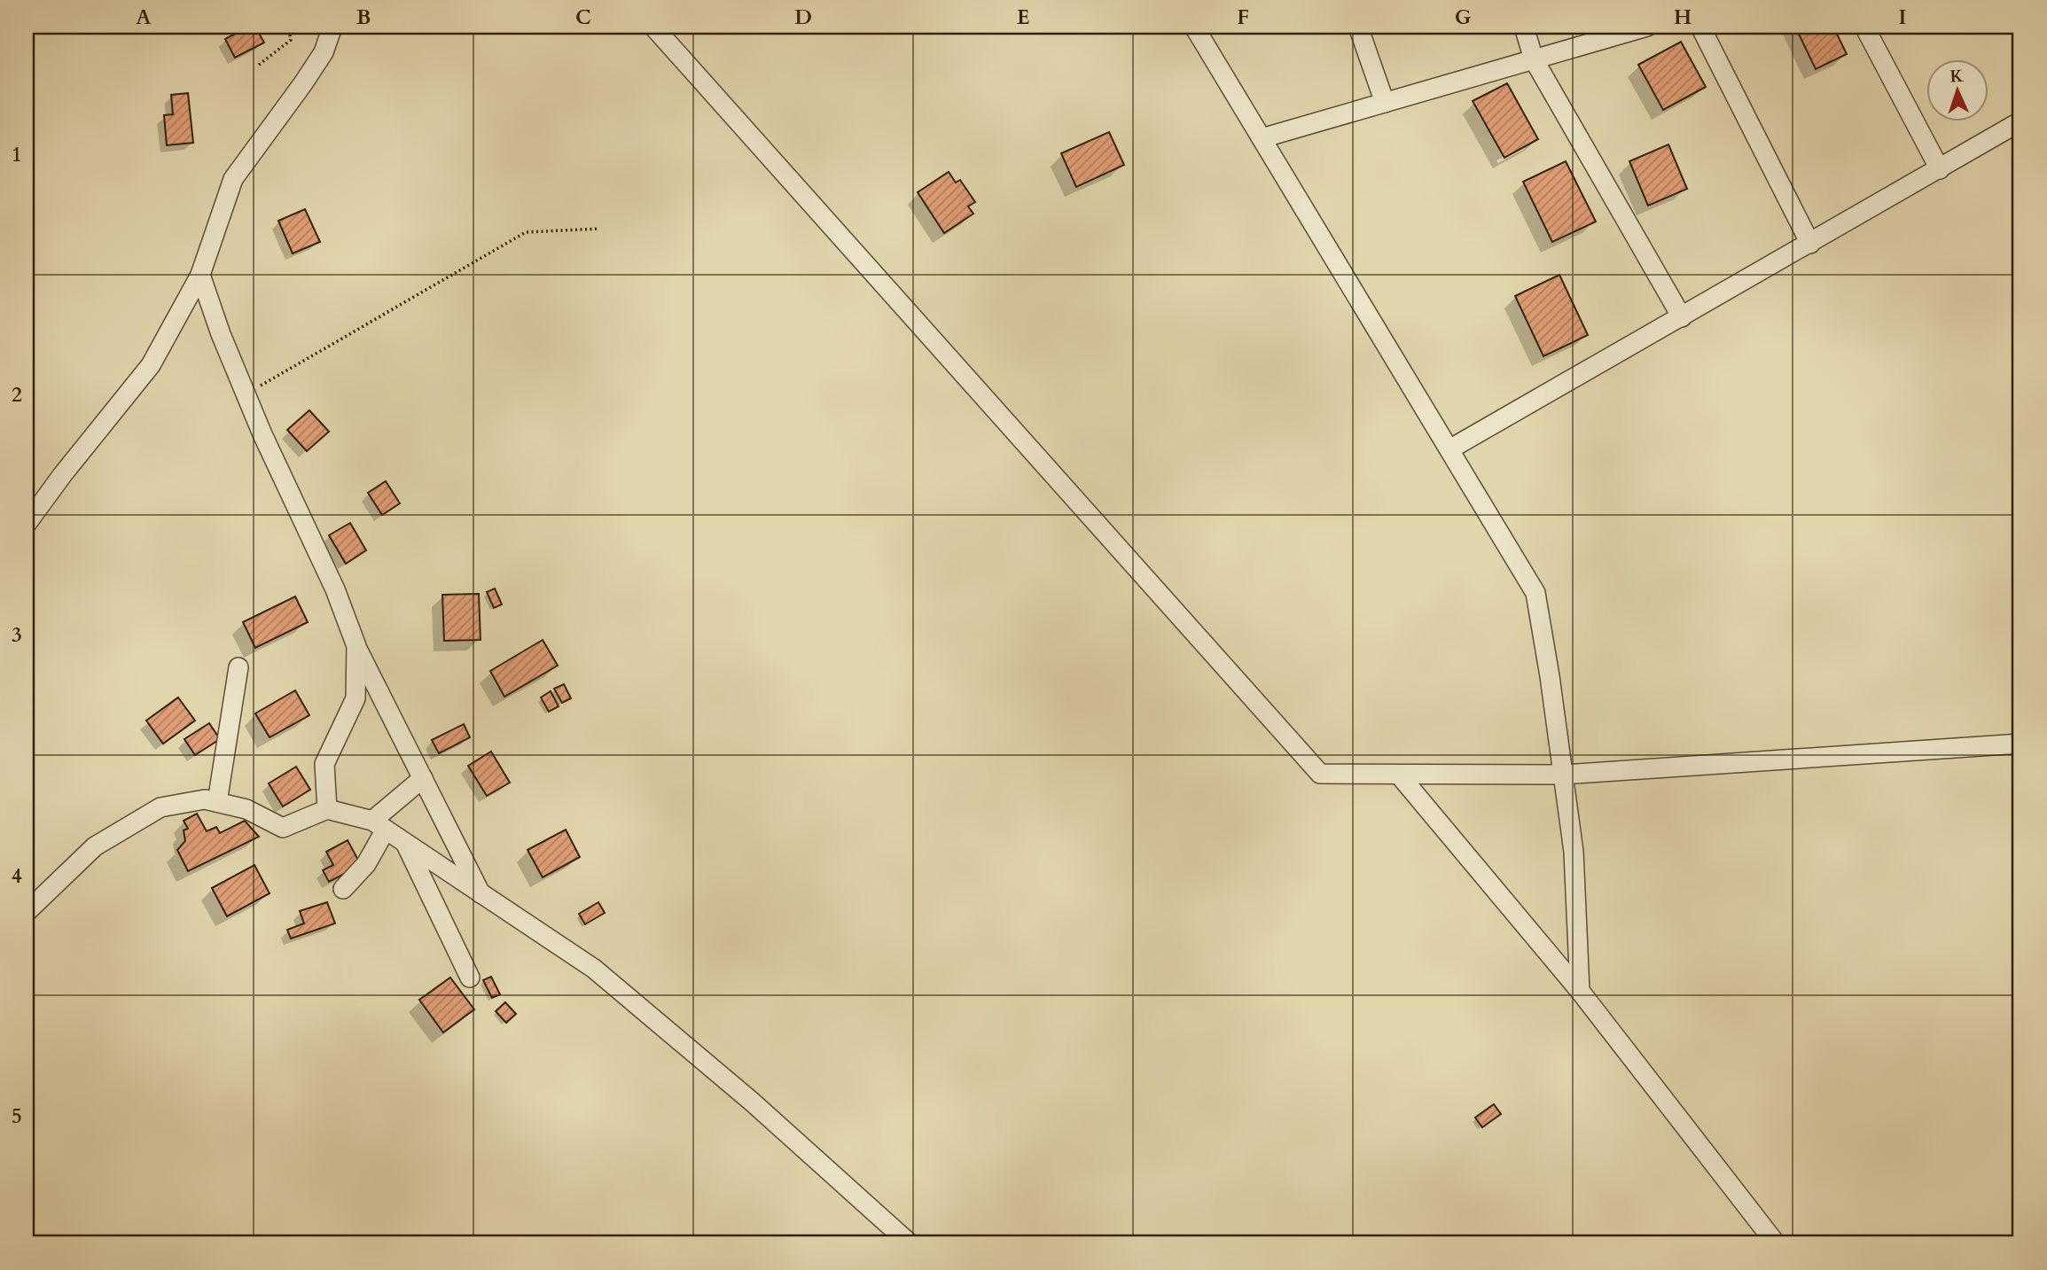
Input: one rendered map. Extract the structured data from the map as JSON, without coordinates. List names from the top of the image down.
{
  "north": "top",
  "grid": {
    "columns": [
      "A",
      "B",
      "C",
      "D",
      "E",
      "F",
      "G",
      "H",
      "I"
    ],
    "rows": [
      "1",
      "2",
      "3",
      "4",
      "5"
    ]
  }
}
